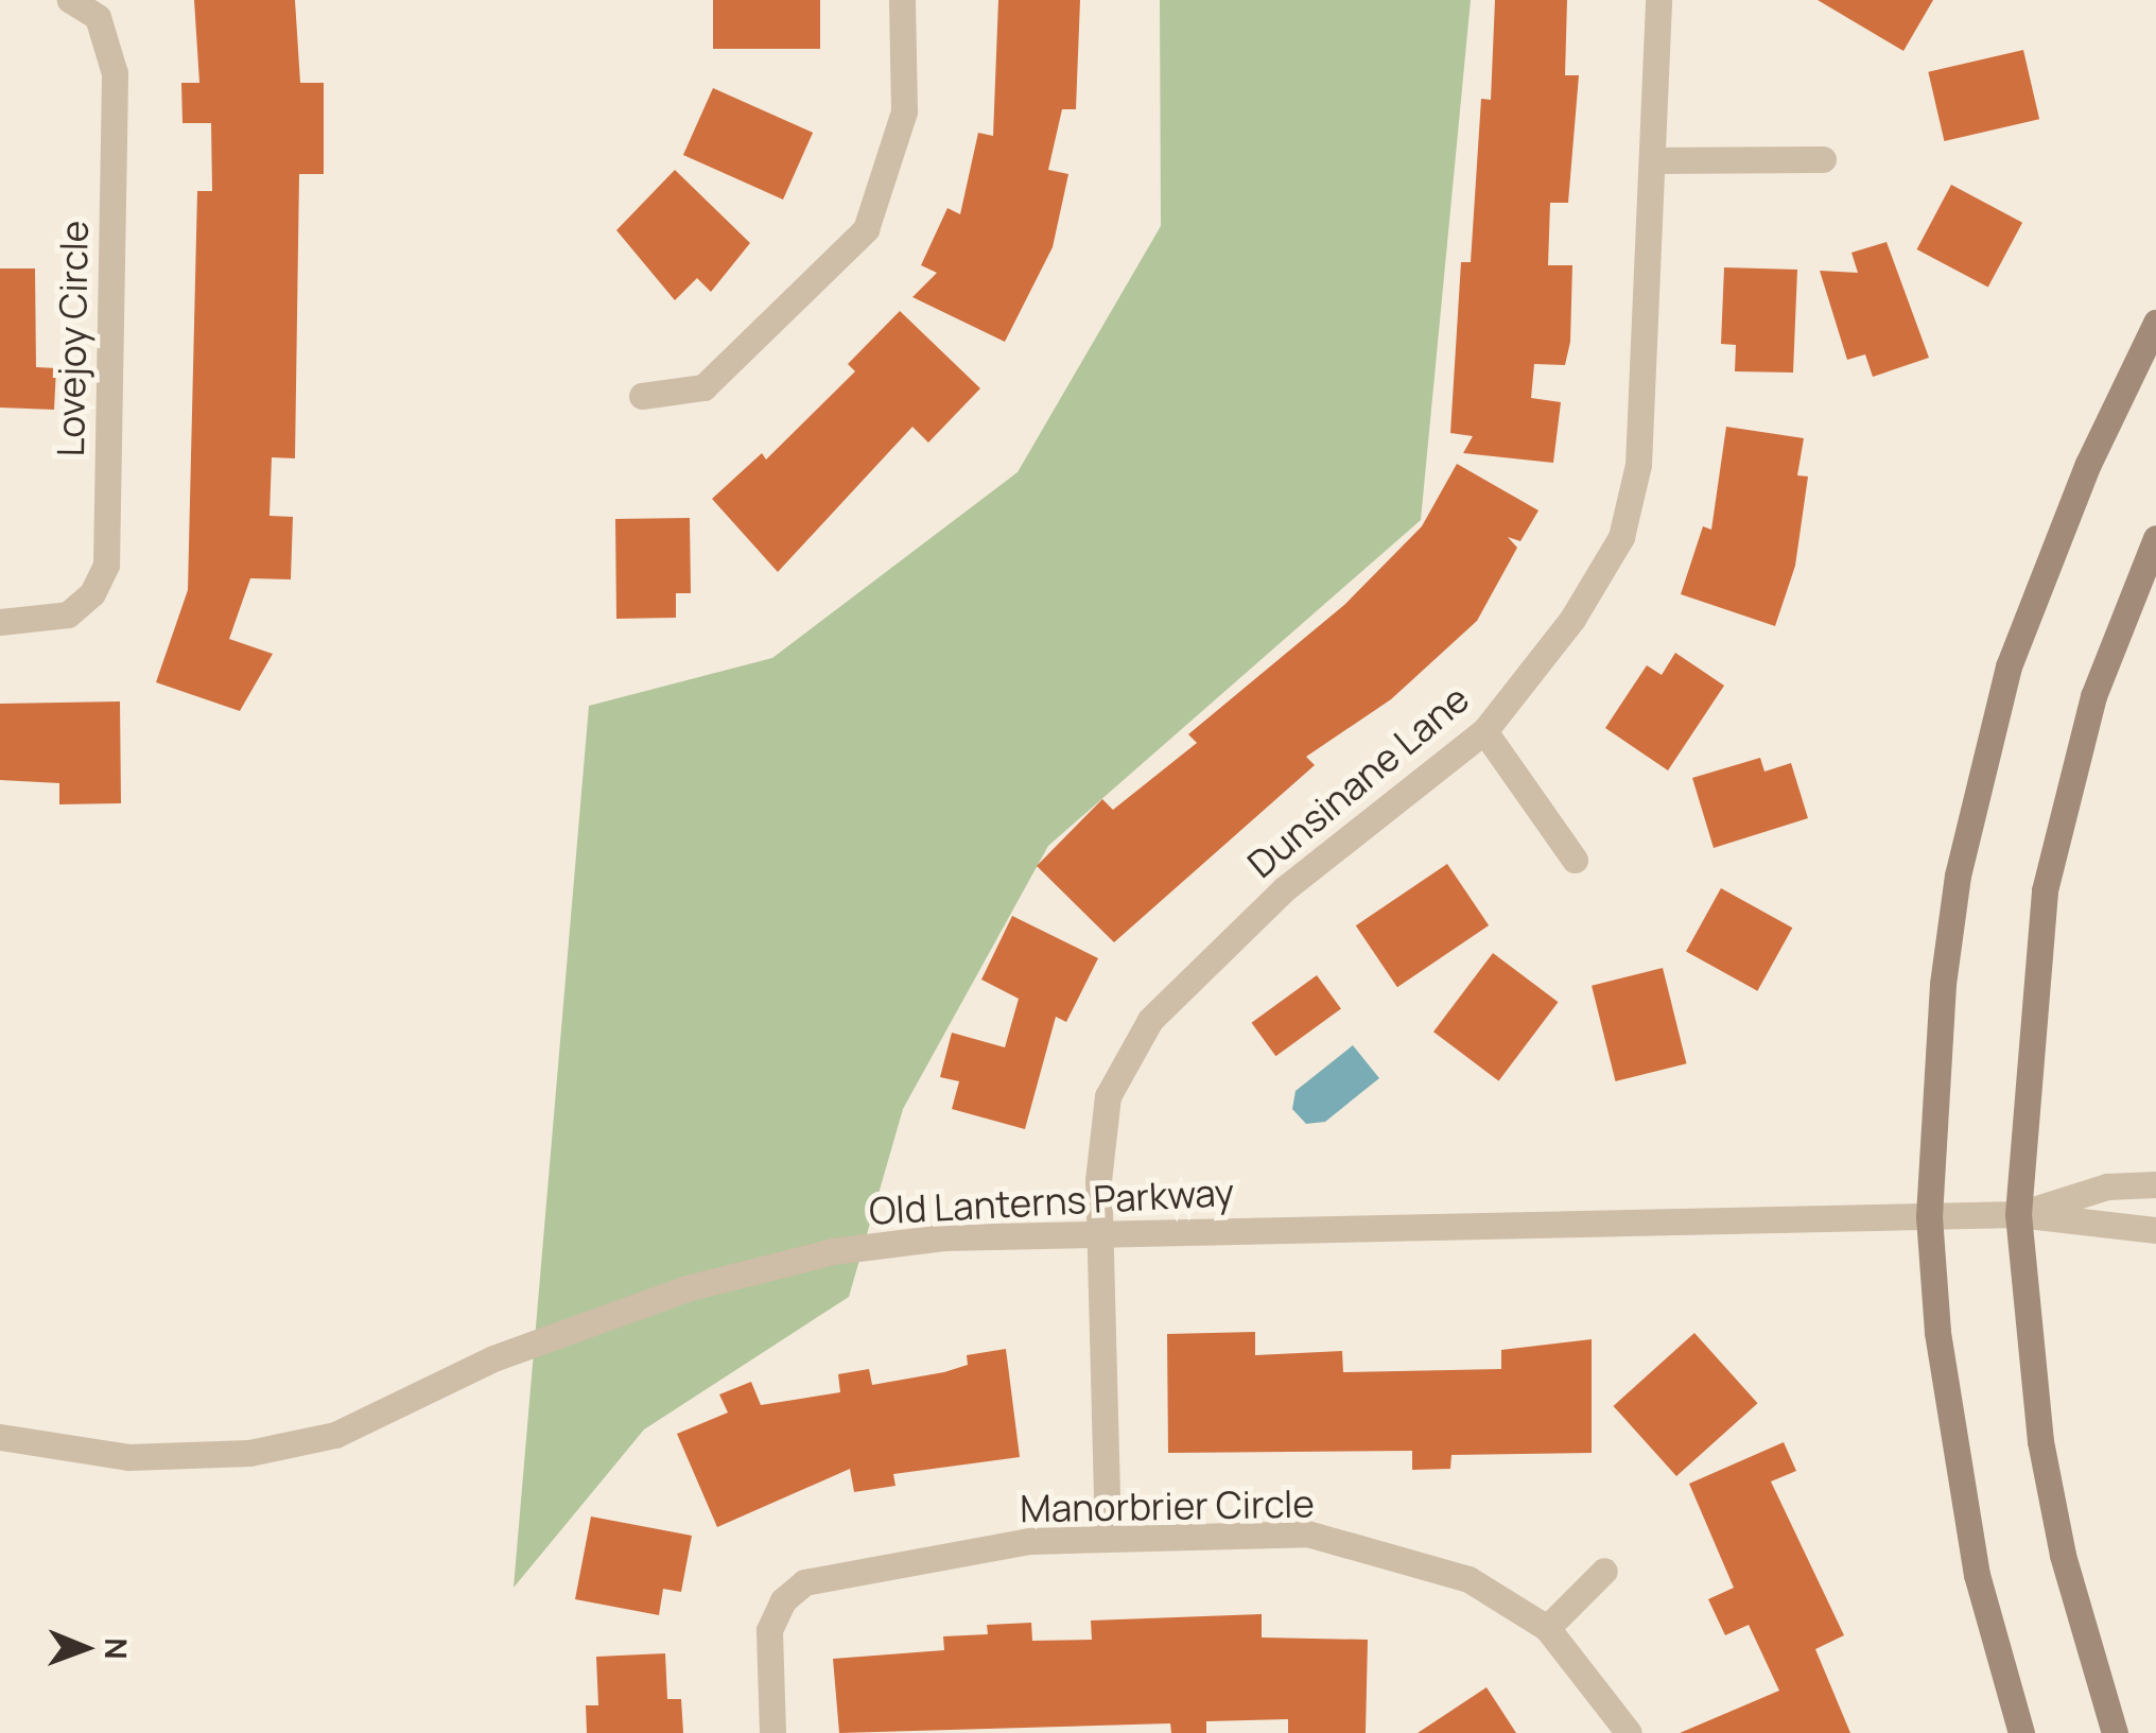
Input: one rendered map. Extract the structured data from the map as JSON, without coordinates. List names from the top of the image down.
{
  "streets": {
    "street": [
      "Lovejoy Circle",
      "Dunsinane Lane",
      "Old Lanterns Parkway",
      "Manorbrier Circle"
    ]
  },
  "crossings": [
    ["Dunsinane Lane", "Old Lanterns Parkway"],
    ["Dunsinane Lane", "Manorbrier Circle"]
  ],
  "north": "right"
}
